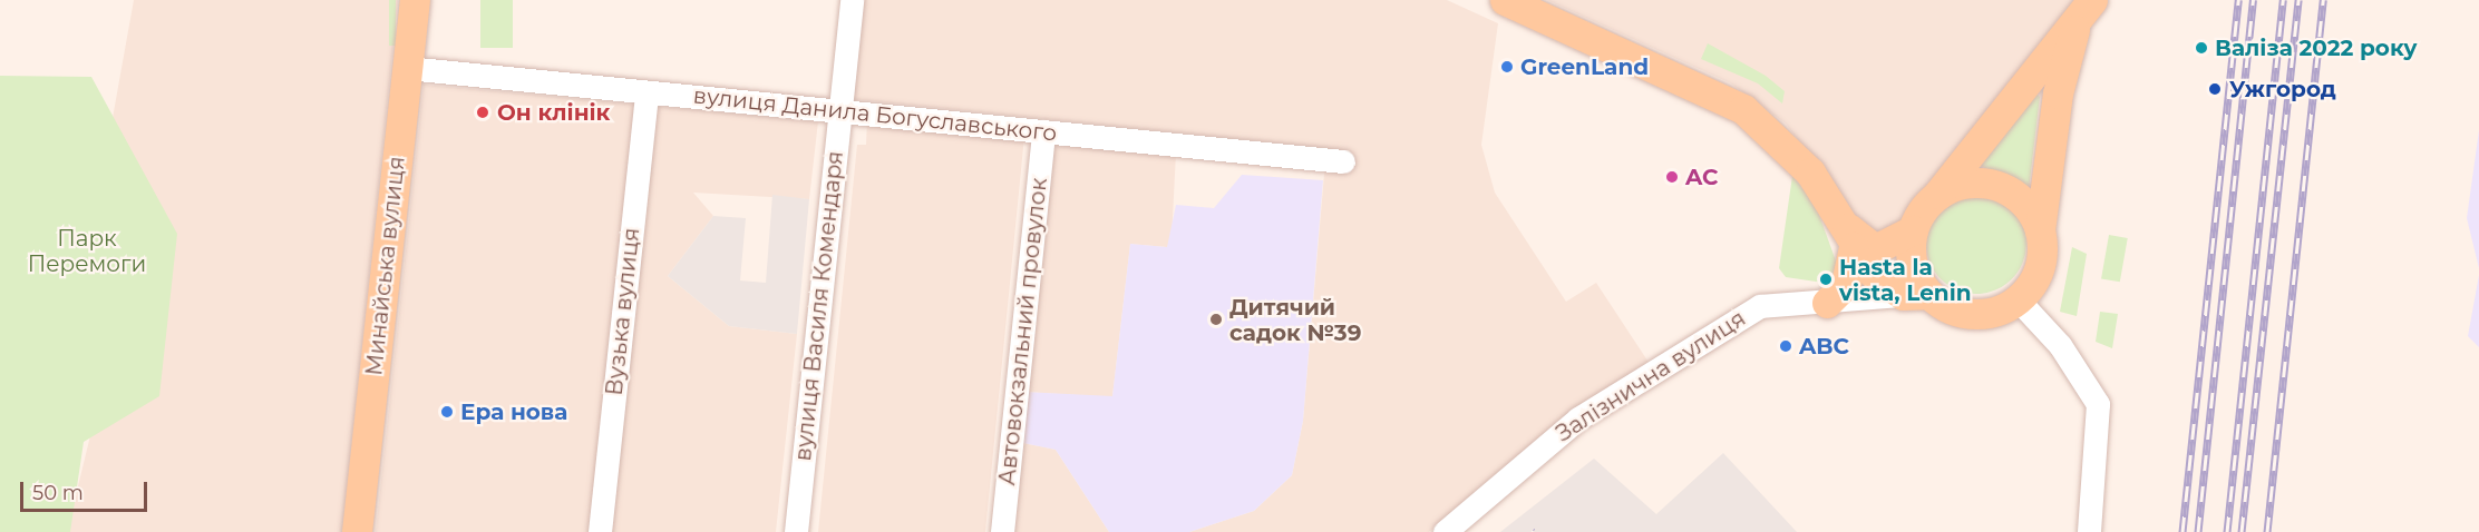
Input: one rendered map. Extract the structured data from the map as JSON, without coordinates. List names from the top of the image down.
{
  "streets": {
    "main road": ["Минайська вулиця"],
    "street": [
      "вулиця Данила Богуславського",
      "вулиця Василя Комендаря",
      "Вузька вулиця",
      "Автовокзальний провулок",
      "Залізнична вулиця"
    ]
  },
  "crossings": [
    ["вулиця Данила Богуславського", "Минайська вулиця"],
    ["вулиця Данила Богуславського", "вулиця Василя Комендаря"],
    ["вулиця Данила Богуславського", "Вузька вулиця"],
    ["вулиця Данила Богуславського", "Автовокзальний провулок"]
  ],
  "parks": ["Парк Перемоги"],
  "places": [
    "Валіза 2022 року",
    "GreenLand",
    "Ужгород",
    "Он клінік",
    "AC",
    "Hasta la vista, Lenin",
    "Дитячий садок №39",
    "ABC",
    "Ера нова"
  ],
  "scale_bar": "50 m"
}
